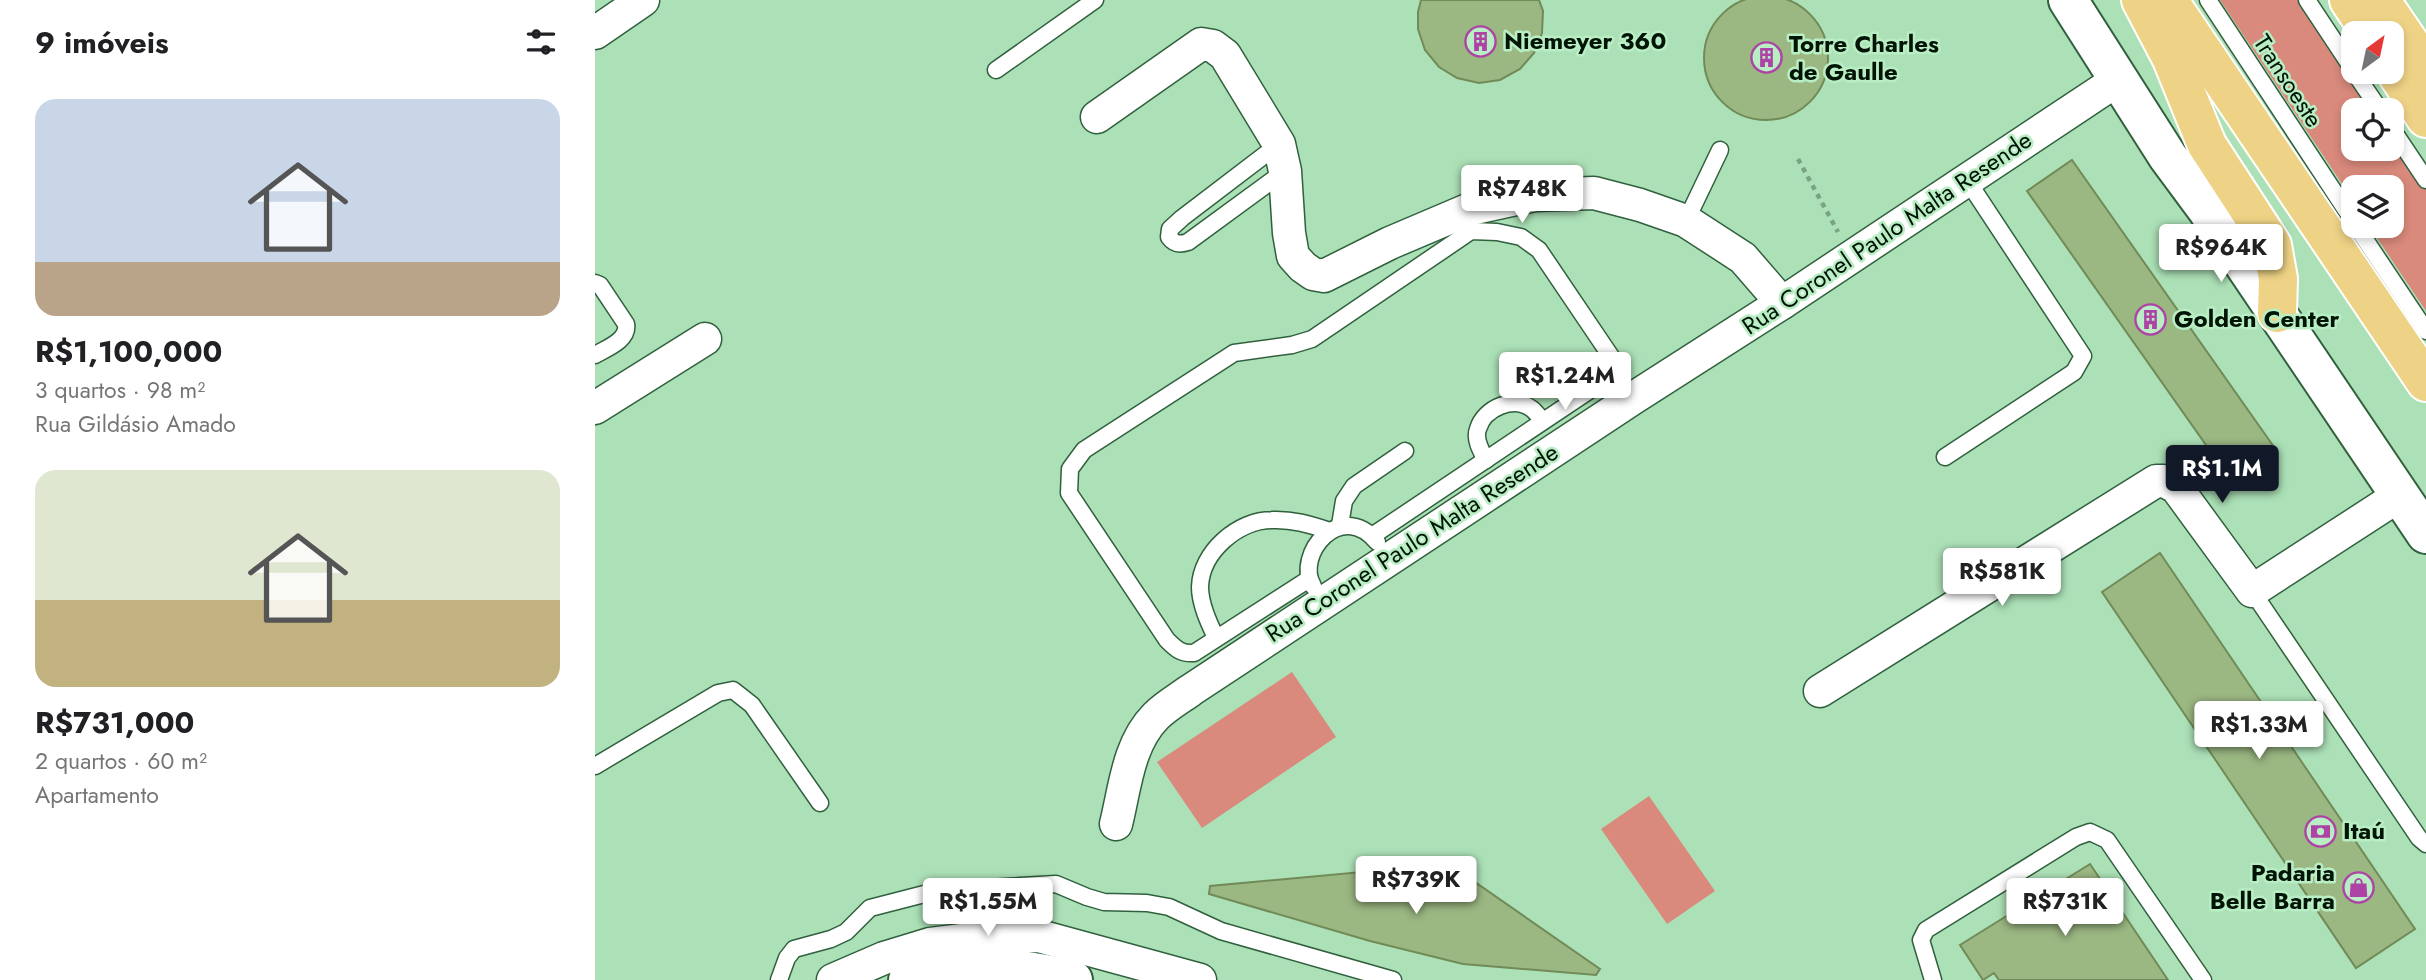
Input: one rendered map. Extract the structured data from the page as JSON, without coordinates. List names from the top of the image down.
{
  "streets": {
    "street": ["Rua Coronel Paulo Malta Resende"],
    "lane": ["Transoeste"]
  },
  "places": {
    "building": ["Niemeyer 360", "Torre Charles de Gaulle", "Golden Center"],
    "bank": ["Itaú"],
    "shop": ["Padaria Belle Barra"]
  },
  "north": "top right",
  "page": {
    "heading": "9 imóveis",
    "list": [
      {
        "name": "R$1,100,000",
        "note": "3 quartos · 98 m² · Rua Gildásio Amado"
      },
      {
        "name": "R$731,000",
        "note": "2 quartos · 60 m² · Apartamento"
      }
    ],
    "price": [
      "R$748K",
      "R$964K",
      "R$1.24M",
      "R$1.1M",
      "R$581K",
      "R$1.33M",
      "R$739K",
      "R$1.55M",
      "R$731K"
    ]
  }
}
